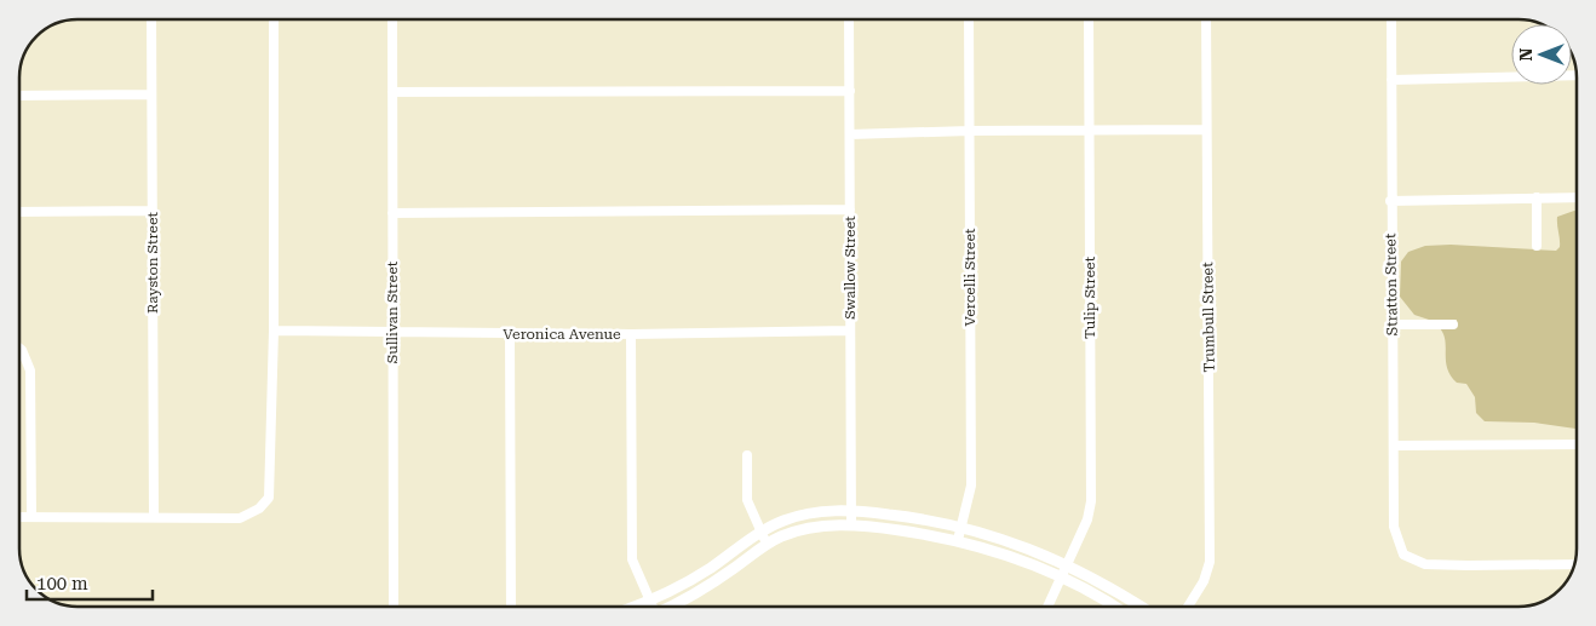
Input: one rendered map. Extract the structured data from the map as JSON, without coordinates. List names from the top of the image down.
{
  "streets": {
    "street": [
      "Rayston Street",
      "Swallow Street",
      "Vercelli Street",
      "Stratton Street",
      "Tulip Street",
      "Sullivan Street",
      "Trumbull Street",
      "Veronica Avenue"
    ]
  },
  "crossings": [
    ["Swallow Street", "Veronica Avenue"],
    ["Sullivan Street", "Veronica Avenue"]
  ],
  "scale_bar": "100 m",
  "north": "left"
}
